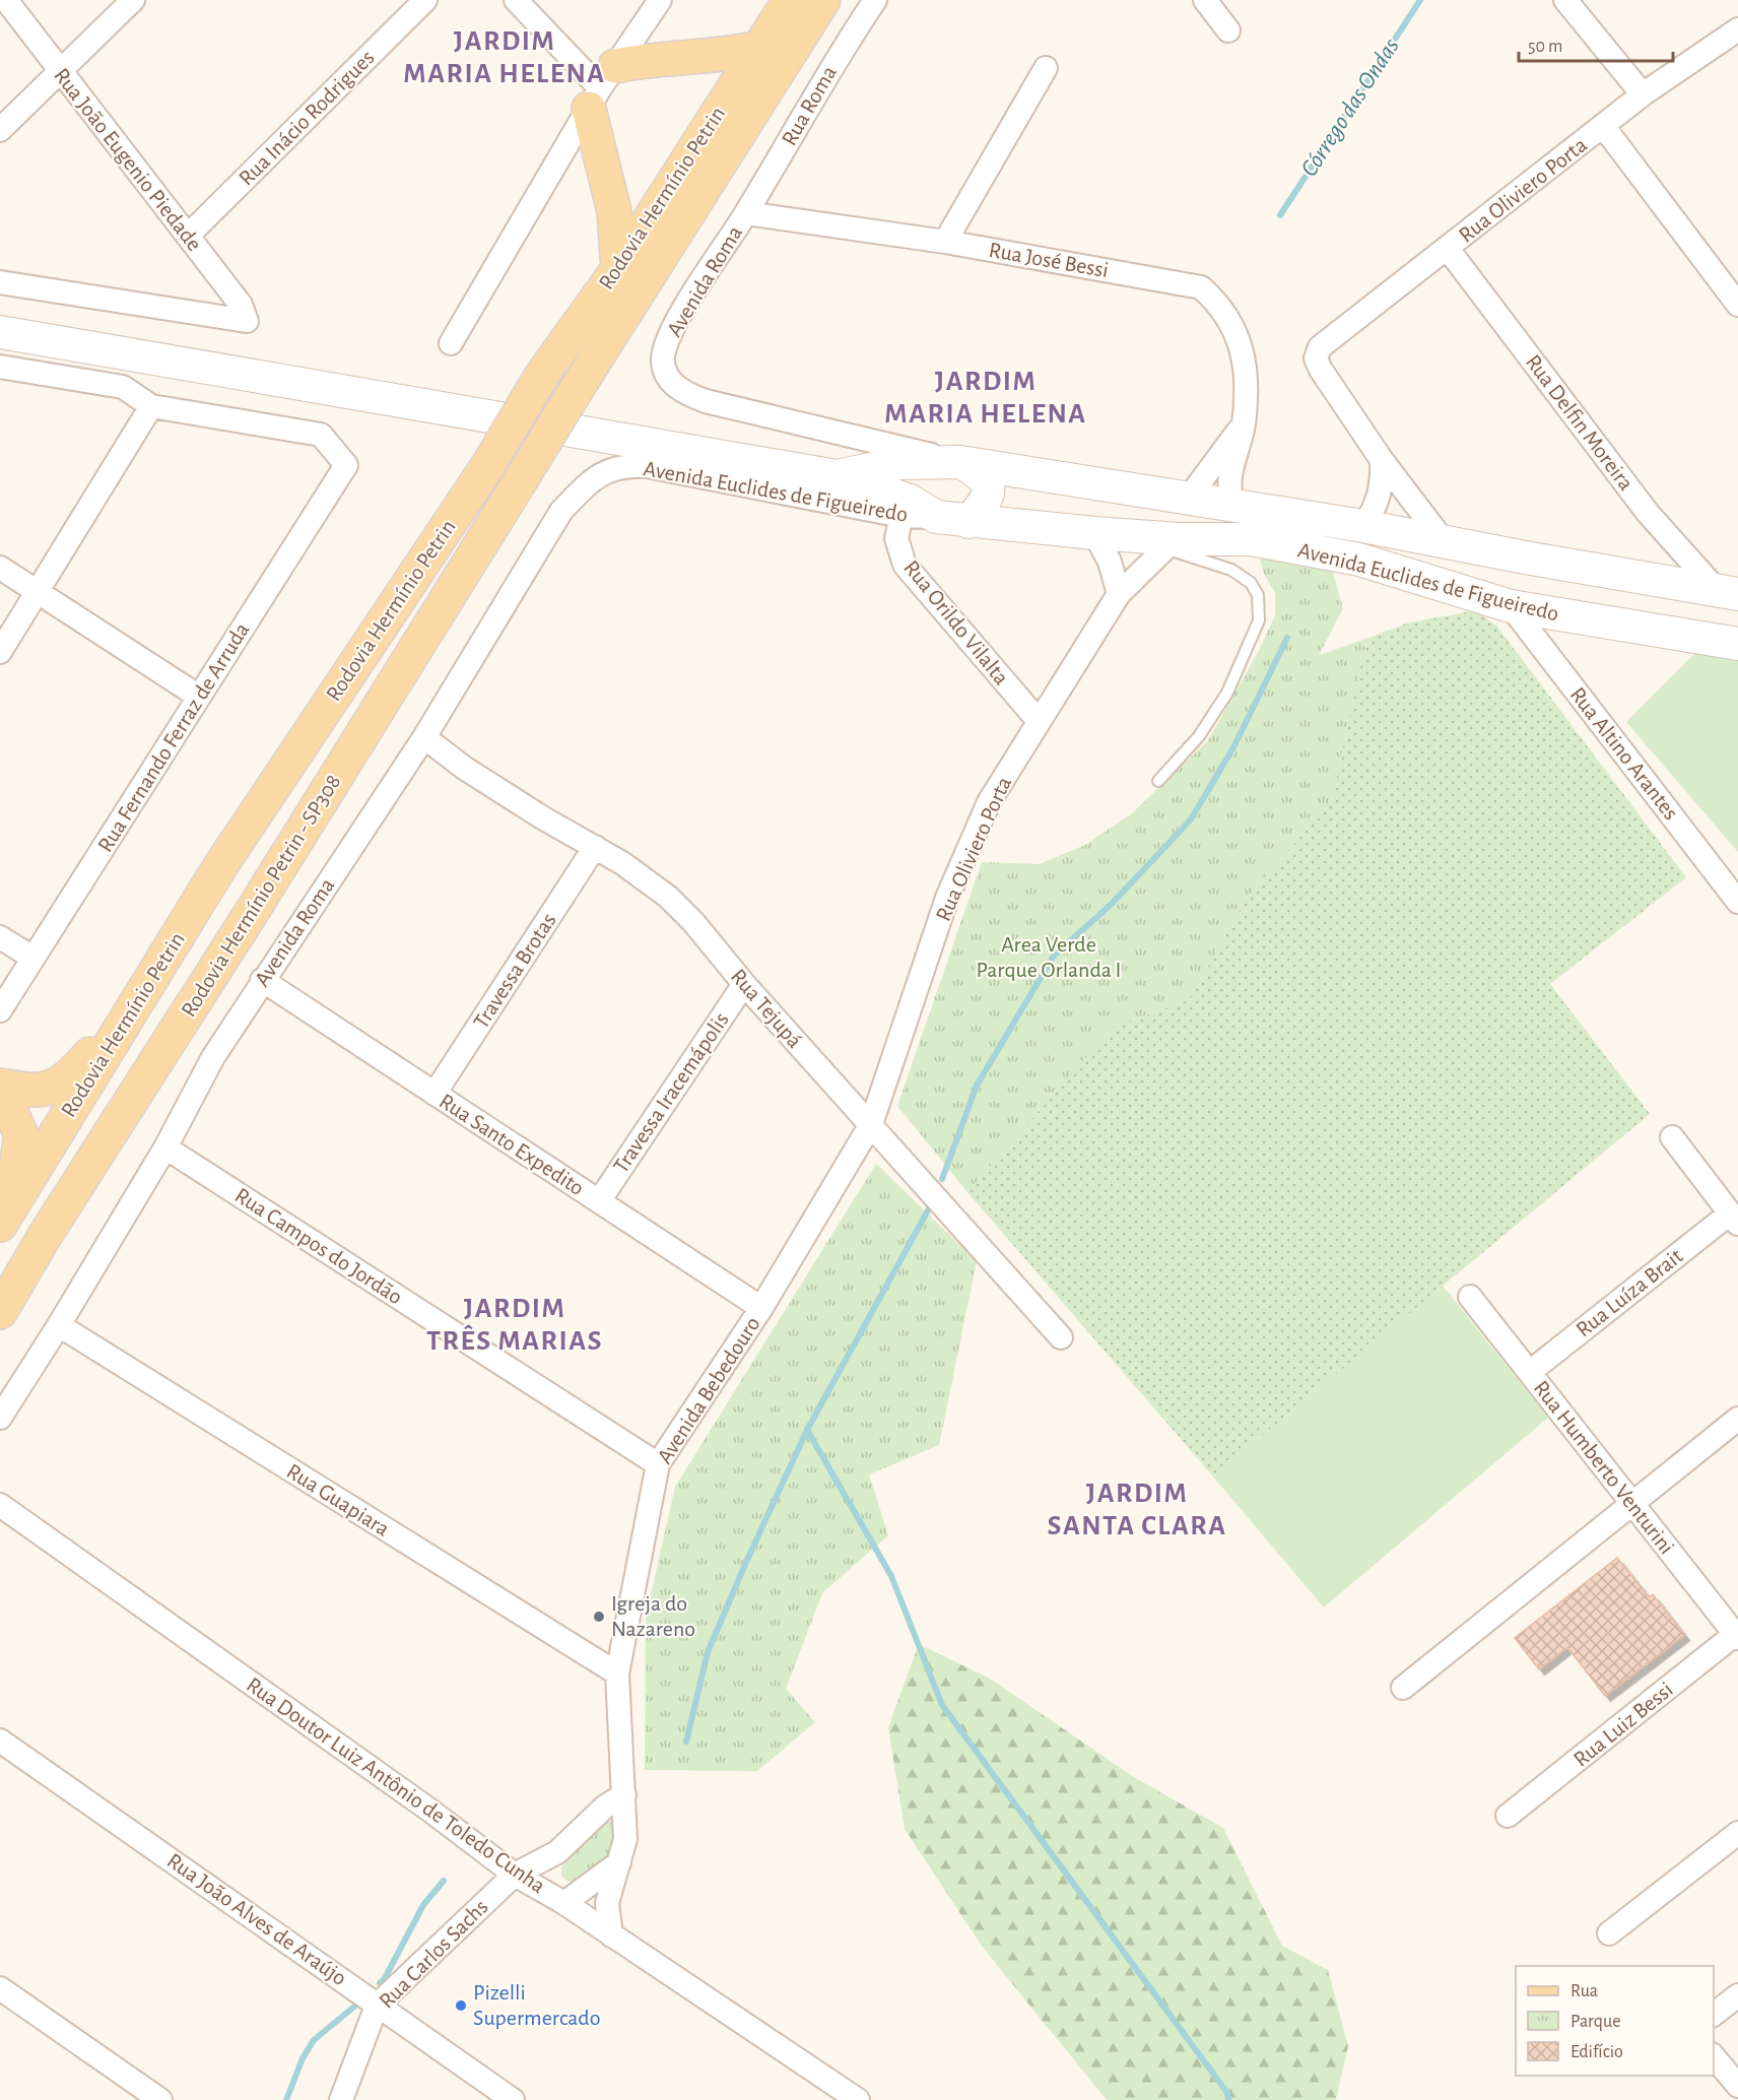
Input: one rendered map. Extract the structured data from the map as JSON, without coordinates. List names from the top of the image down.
{
  "streets": {
    "main road": ["Rodovia Hermínio Petrin", "Rodovia Hermínio Petrin - SP308"],
    "street": [
      "Rua Roma",
      "Rua Inácio Rodrigues",
      "Rua João Eugenio Piedade",
      "Rua Oliviero Porta",
      "Rua José Bessi",
      "Avenida Roma",
      "Rua Delfin Moreira",
      "Avenida Euclides de Figueiredo",
      "Rua Orildo Vilalta",
      "Rua Fernando Ferraz de Arruda",
      "Rua Altino Arantes",
      "Travessa Brotas",
      "Rua Tejupá",
      "Travessa Iracemápolis",
      "Rua Santo Expedito",
      "Rua Campos do Jordão",
      "Rua Luíza Brait",
      "Avenida Bebedouro",
      "Rua Humberto Venturini",
      "Rua Guapiara",
      "Rua Luiz Bessi",
      "Rua Doutor Luiz Antônio de Toledo Cunha",
      "Rua João Alves de Araújo",
      "Rua Carlos Sachs"
    ]
  },
  "crossings": [
    ["Rua Roma", "Rua José Bessi"],
    ["Rua Roma", "Avenida Roma"],
    ["Rua Inácio Rodrigues", "Rua João Eugenio Piedade"],
    ["Rua Oliviero Porta", "Rua Delfin Moreira"],
    ["Rua Oliviero Porta", "Avenida Euclides de Figueiredo"],
    ["Rua Oliviero Porta", "Rua Orildo Vilalta"],
    ["Rua Oliviero Porta", "Rua Tejupá"],
    ["Rua Oliviero Porta", "Avenida Bebedouro"],
    ["Rodovia Hermínio Petrin", "Rodovia Hermínio Petrin - SP308"],
    ["Rua José Bessi", "Avenida Roma"],
    ["Rua José Bessi", "Avenida Euclides de Figueiredo"],
    ["Avenida Roma", "Avenida Euclides de Figueiredo"],
    ["Avenida Roma", "Rua Tejupá"],
    ["Avenida Roma", "Rua Santo Expedito"],
    ["Avenida Roma", "Rua Campos do Jordão"],
    ["Avenida Roma", "Rua Guapiara"],
    ["Rua Delfin Moreira", "Avenida Euclides de Figueiredo"],
    ["Avenida Euclides de Figueiredo", "Rua Orildo Vilalta"],
    ["Avenida Euclides de Figueiredo", "Rua Altino Arantes"],
    ["Travessa Brotas", "Rua Tejupá"],
    ["Travessa Brotas", "Rua Santo Expedito"],
    ["Rua Tejupá", "Travessa Iracemápolis"],
    ["Rua Tejupá", "Avenida Bebedouro"],
    ["Travessa Iracemápolis", "Rua Santo Expedito"],
    ["Rua Santo Expedito", "Avenida Bebedouro"],
    ["Rua Campos do Jordão", "Avenida Bebedouro"],
    ["Rua Luíza Brait", "Rua Humberto Venturini"],
    ["Avenida Bebedouro", "Rua Guapiara"],
    ["Avenida Bebedouro", "Rua Doutor Luiz Antônio de Toledo Cunha"],
    ["Avenida Bebedouro", "Rua Carlos Sachs"],
    ["Rua Humberto Venturini", "Rua Luiz Bessi"],
    ["Rua Doutor Luiz Antônio de Toledo Cunha", "Rua Carlos Sachs"],
    ["Rua João Alves de Araújo", "Rua Carlos Sachs"]
  ],
  "districts": [
    "JARDIM MARIA HELENA",
    "JARDIM MARIA HELENA",
    "JARDIM TRÊS MARIAS",
    "JARDIM SANTA CLARA"
  ],
  "water": ["Córrego das Ondas"],
  "parks": ["Area Verde Parque Orlanda I"],
  "places": ["Igreja do Nazareno", "Pizelli Supermercado"],
  "legend": ["Rua", "Parque", "Edifício"],
  "scale_bar": "50 m"
}
